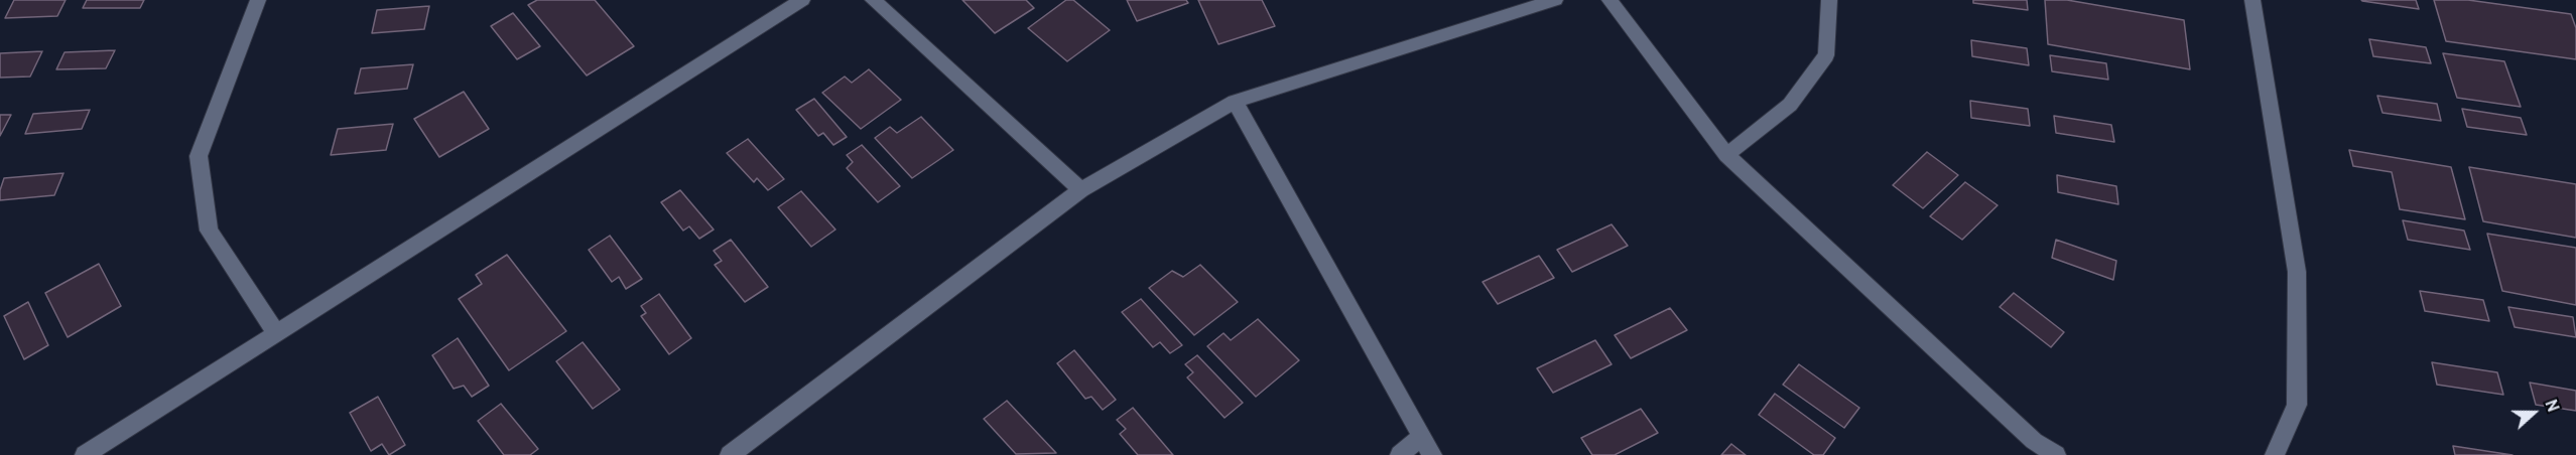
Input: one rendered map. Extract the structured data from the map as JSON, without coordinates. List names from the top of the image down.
{
  "north": "right"
}
